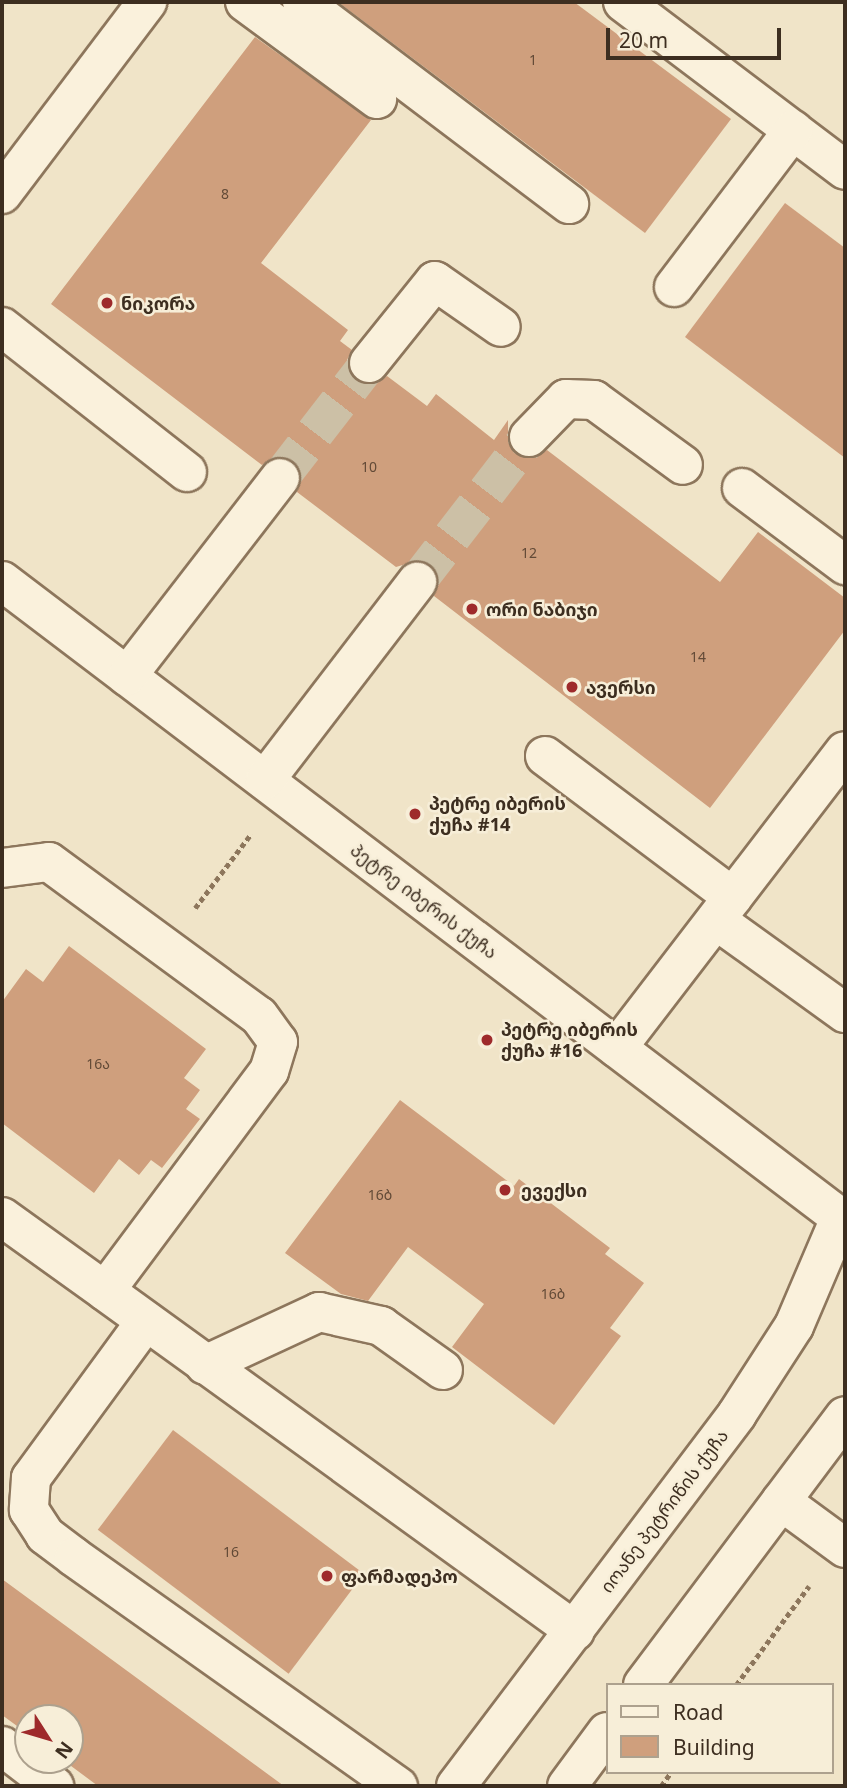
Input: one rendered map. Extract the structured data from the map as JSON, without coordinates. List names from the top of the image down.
{
  "streets": {
    "street": ["პეტრე იბერის ქუჩა", "იოანე პეტრიწის ქუჩა"]
  },
  "crossings": [
    ["პეტრე იბერის ქუჩა", "იოანე პეტრიწის ქუჩა"]
  ],
  "places": [
    "ნიკორა",
    "ორი ნაბიჯი",
    "ავერსი",
    "პეტრე იბერის ქუჩა #14",
    "პეტრე იბერის ქუჩა #16",
    "ევექსი",
    "ფარმადეპო"
  ],
  "house_numbers": [
    "1",
    "8",
    "10",
    "12",
    "14",
    "16ა",
    "16ბ",
    "16ბ",
    "16"
  ],
  "legend": ["Road", "Building"],
  "scale_bar": "20 m",
  "north": "bottom right"
}
